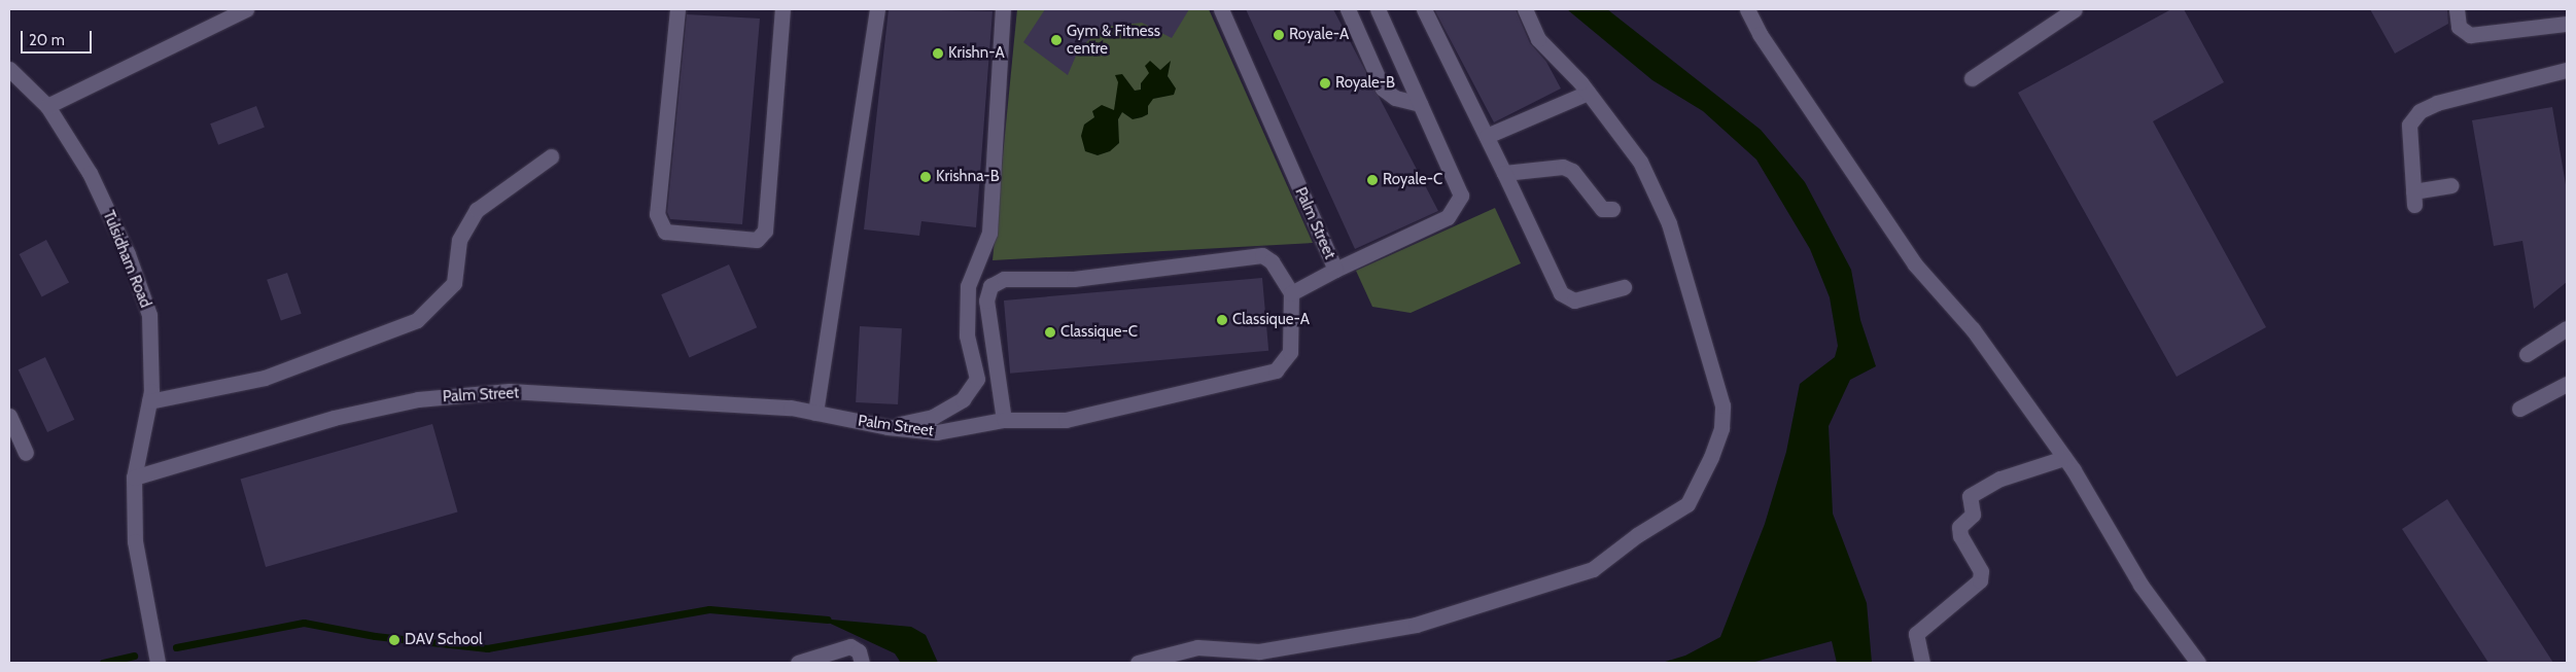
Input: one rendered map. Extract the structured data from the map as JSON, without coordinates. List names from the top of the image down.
{
  "streets": {
    "street": ["Palm Street", "Tulsidham Road"]
  },
  "crossings": [
    ["Palm Street", "Tulsidham Road"]
  ],
  "places": [
    "Royale-A",
    "Gym & Fitness centre",
    "Krishn-A",
    "Royale-B",
    "Krishna-B",
    "Royale-C",
    "Classique-A",
    "Classique-C",
    "DAV School"
  ],
  "scale_bar": "20 m"
}
